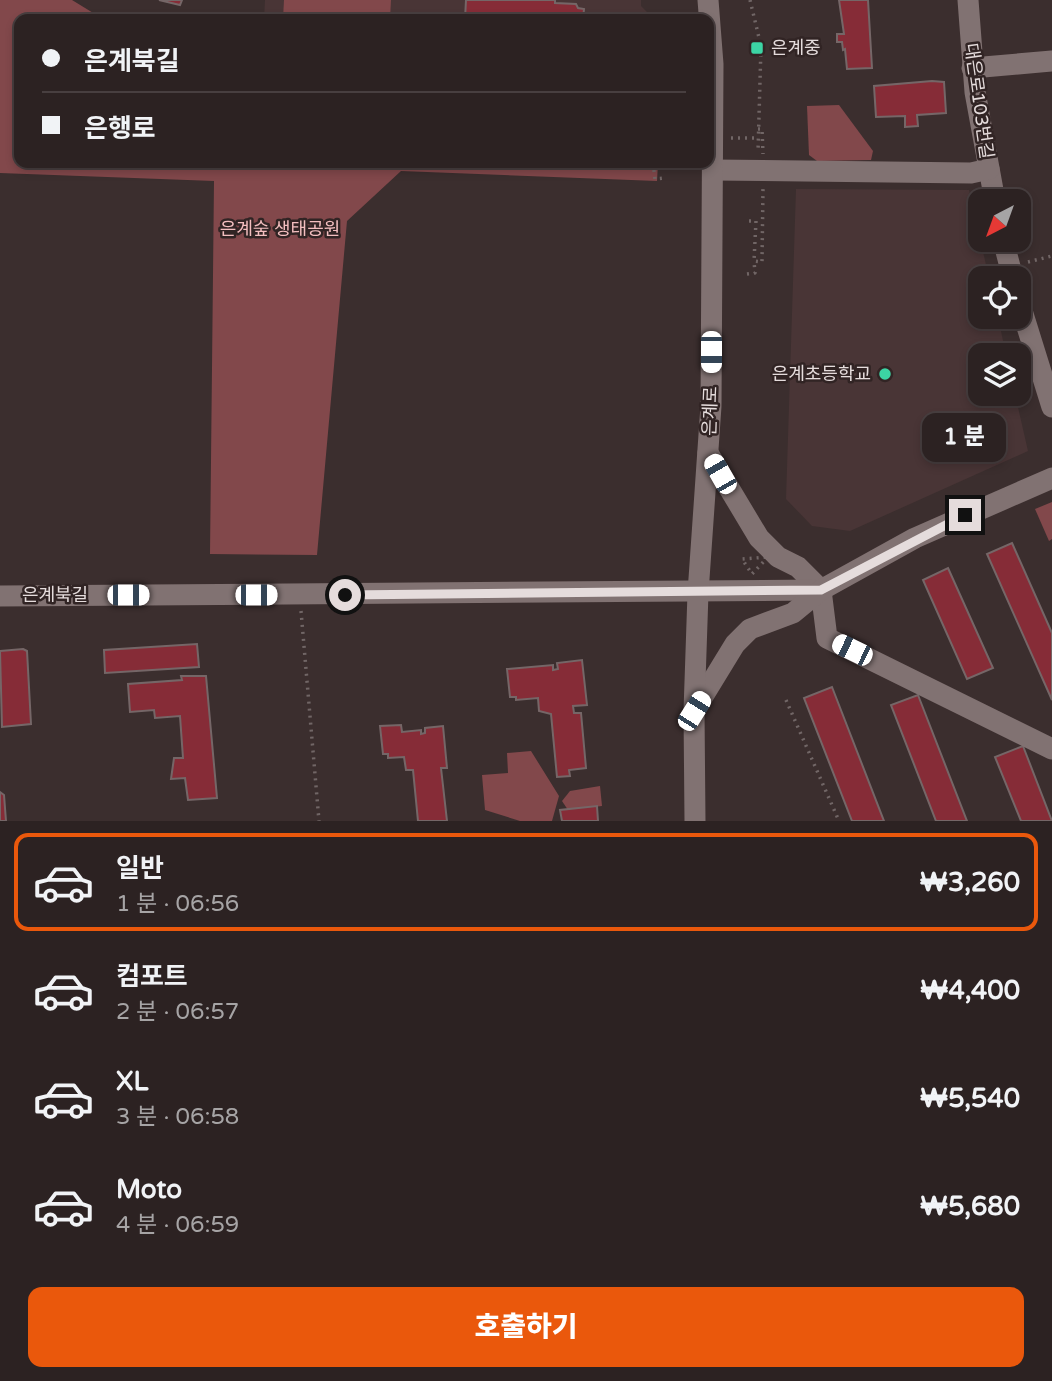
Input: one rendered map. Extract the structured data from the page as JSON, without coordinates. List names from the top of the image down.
{
  "streets": {
    "street": ["대은로103번길", "은계로", "은계북길"]
  },
  "crossings": [
    ["은계로", "은계북길"]
  ],
  "parks": ["은계숲 생태공원"],
  "places": {
    "transit": ["은계중"],
    "other": ["은계초등학교"]
  },
  "north": "bottom left",
  "page": {
    "banner": ["은계북길", "은행로"],
    "bubble": "1 분",
    "list": [
      {
        "name": "일반",
        "note": "1 분 · 06:56",
        "value": "₩3,260"
      },
      {
        "name": "컴포트",
        "note": "2 분 · 06:57",
        "value": "₩4,400"
      },
      {
        "name": "XL",
        "note": "3 분 · 06:58",
        "value": "₩5,540"
      },
      {
        "name": "Moto",
        "note": "4 분 · 06:59",
        "value": "₩5,680"
      }
    ],
    "buttons": "호출하기"
  }
}
